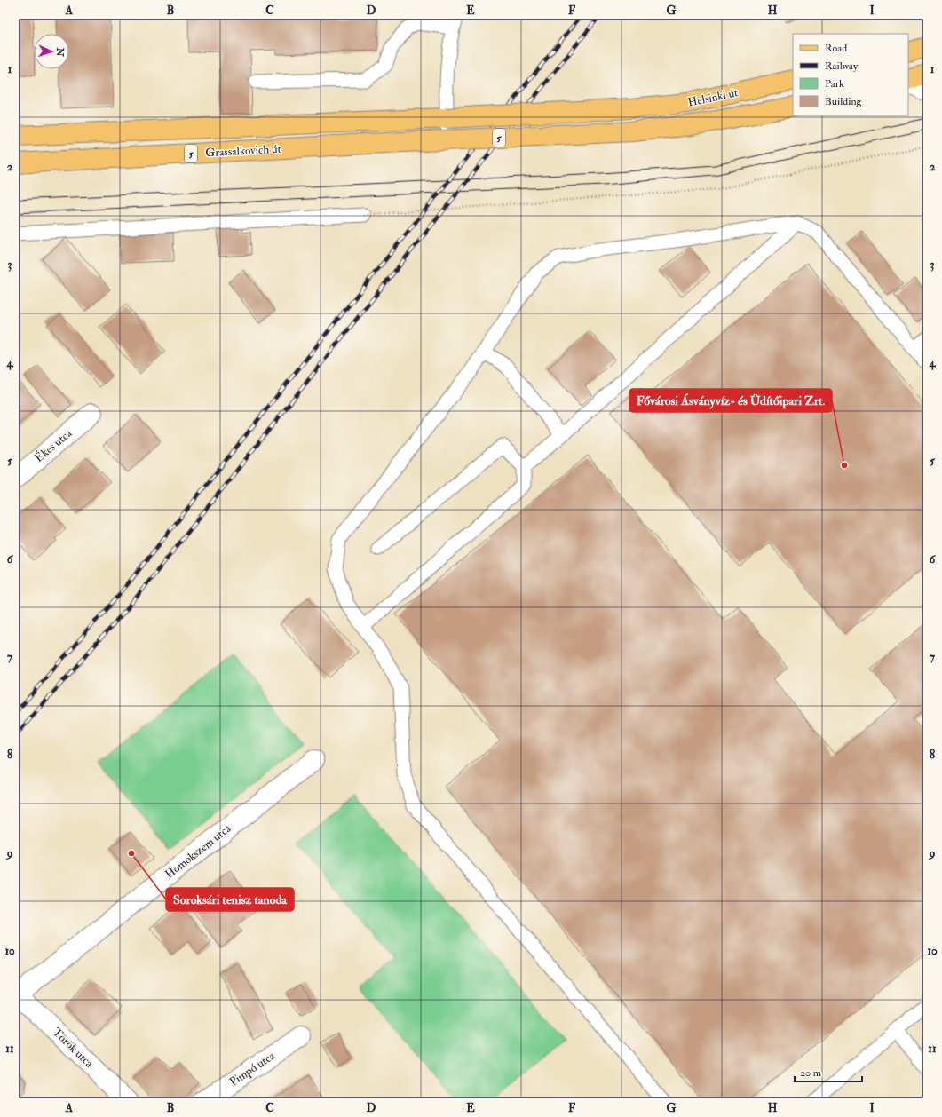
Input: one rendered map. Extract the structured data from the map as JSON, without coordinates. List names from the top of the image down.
{
  "streets": {
    "main road": ["Helsinki út", "5", "Grassalkovich út"],
    "street": [
      "Ékes utca",
      "Homokszem utca",
      "Török utca",
      "Pimpó utca"
    ]
  },
  "crossings": [
    ["Helsinki út", "Grassalkovich út"],
    ["Homokszem utca", "Török utca"]
  ],
  "places": ["Fővárosi Ásványvíz- és Üdítőipari Zrt.", "Soroksári tenisz tanoda"],
  "legend": [
    "Road",
    "Railway",
    "Park",
    "Building"
  ],
  "scale_bar": "20 m",
  "north": "right",
  "grid": {
    "columns": [
      "A",
      "B",
      "C",
      "D",
      "E",
      "F",
      "G",
      "H",
      "I"
    ],
    "rows": [
      "1",
      "2",
      "3",
      "4",
      "5",
      "6",
      "7",
      "8",
      "9",
      "10",
      "11"
    ]
  }
}
